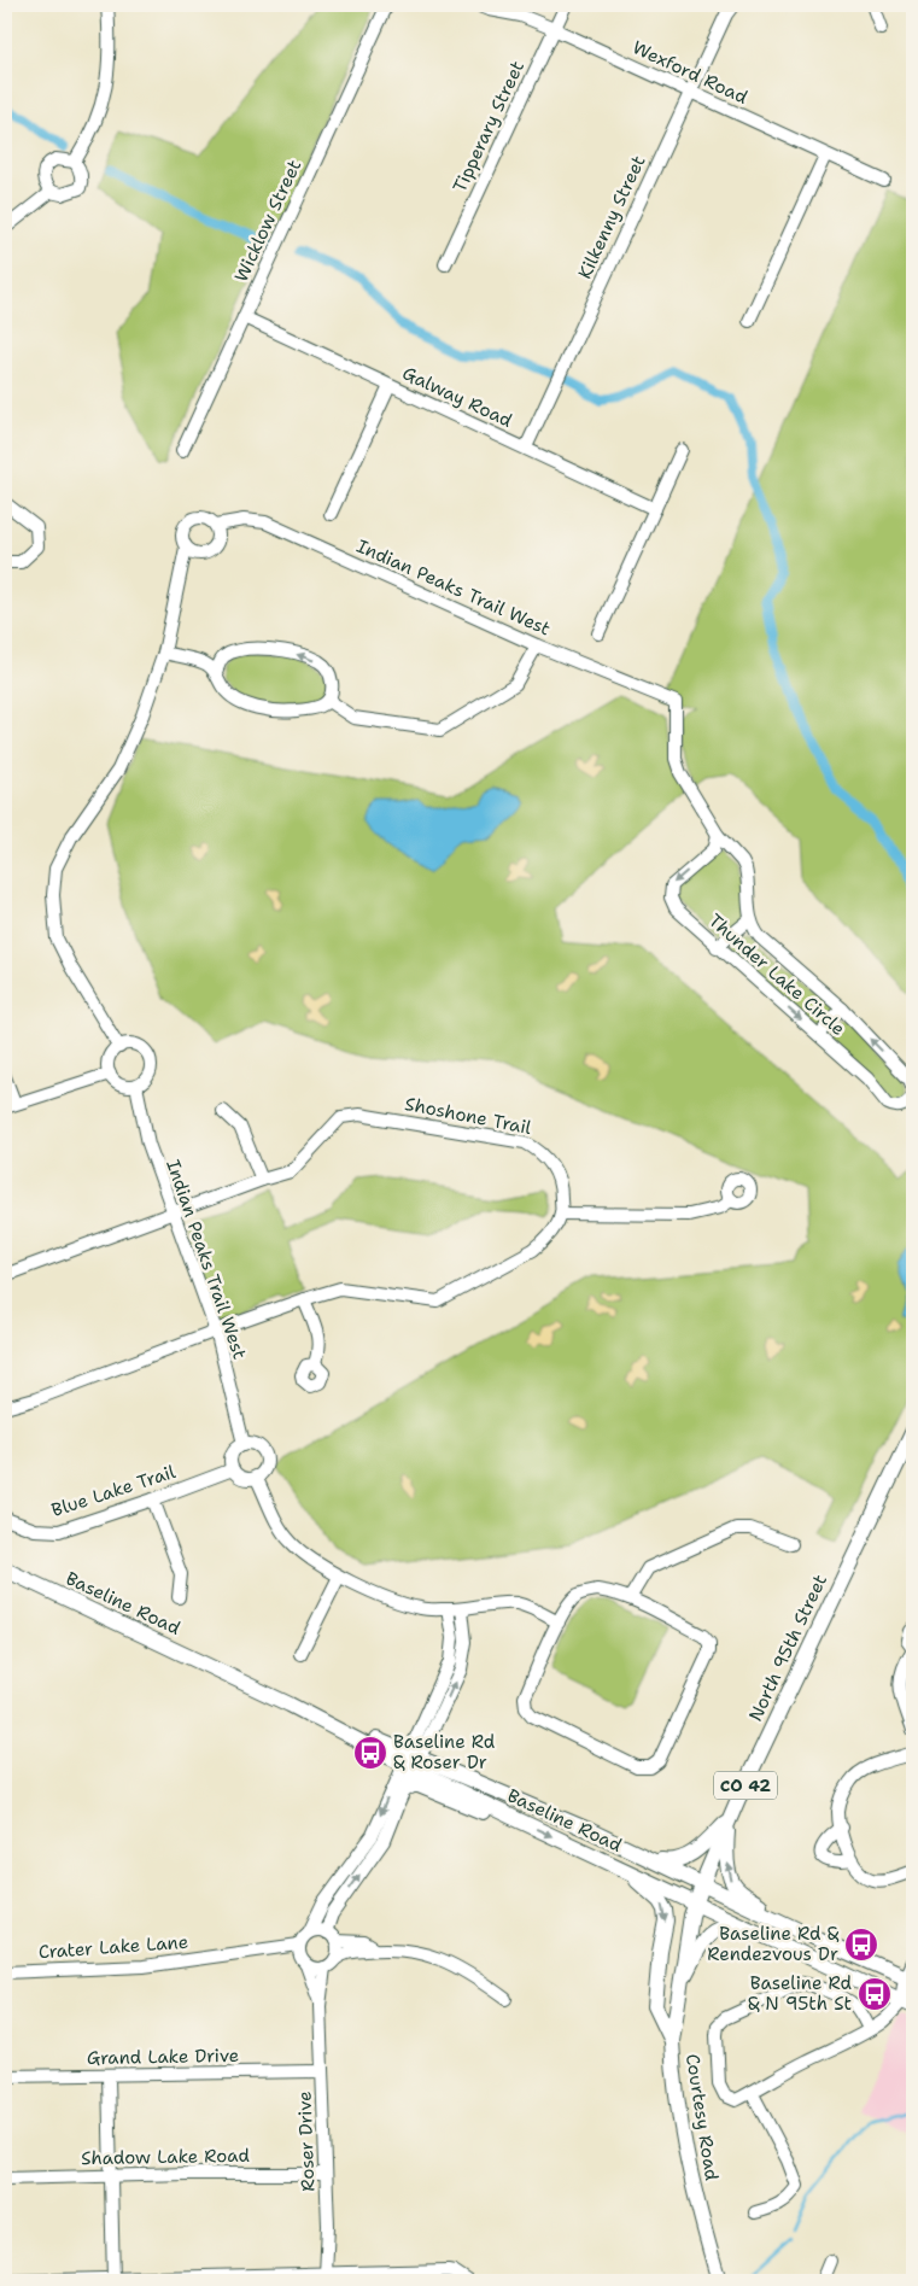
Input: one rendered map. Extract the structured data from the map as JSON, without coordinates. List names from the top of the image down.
{
  "streets": {
    "main road": [
      "Baseline Road",
      "North 95th Street",
      "CO 42",
      "Courtesy Road"
    ],
    "street": [
      "Wexford Road",
      "Tipperary Street",
      "Kilkenny Street",
      "Wicklow Street",
      "Galway Road",
      "Indian Peaks Trail West",
      "Thunder Lake Circle",
      "Shoshone Trail",
      "Blue Lake Trail",
      "Crater Lake Lane",
      "Grand Lake Drive",
      "Roser Drive",
      "Shadow Lake Road"
    ]
  },
  "crossings": [
    ["Wexford Road", "Tipperary Street"],
    ["Wexford Road", "Kilkenny Street"],
    ["Kilkenny Street", "Galway Road"],
    ["Wicklow Street", "Galway Road"],
    ["Indian Peaks Trail West", "Thunder Lake Circle"],
    ["Indian Peaks Trail West", "Shoshone Trail"],
    ["Indian Peaks Trail West", "Blue Lake Trail"],
    ["Baseline Road", "North 95th Street"],
    ["Baseline Road", "Courtesy Road"],
    ["North 95th Street", "Courtesy Road"],
    ["Crater Lake Lane", "Roser Drive"],
    ["Grand Lake Drive", "Roser Drive"],
    ["Roser Drive", "Shadow Lake Road"]
  ],
  "places": {
    "bus stop": ["Baseline Rd & Roser Dr", "Baseline Rd & Rendezvous Dr", "Baseline Rd & N 95th St"]
  }
}
